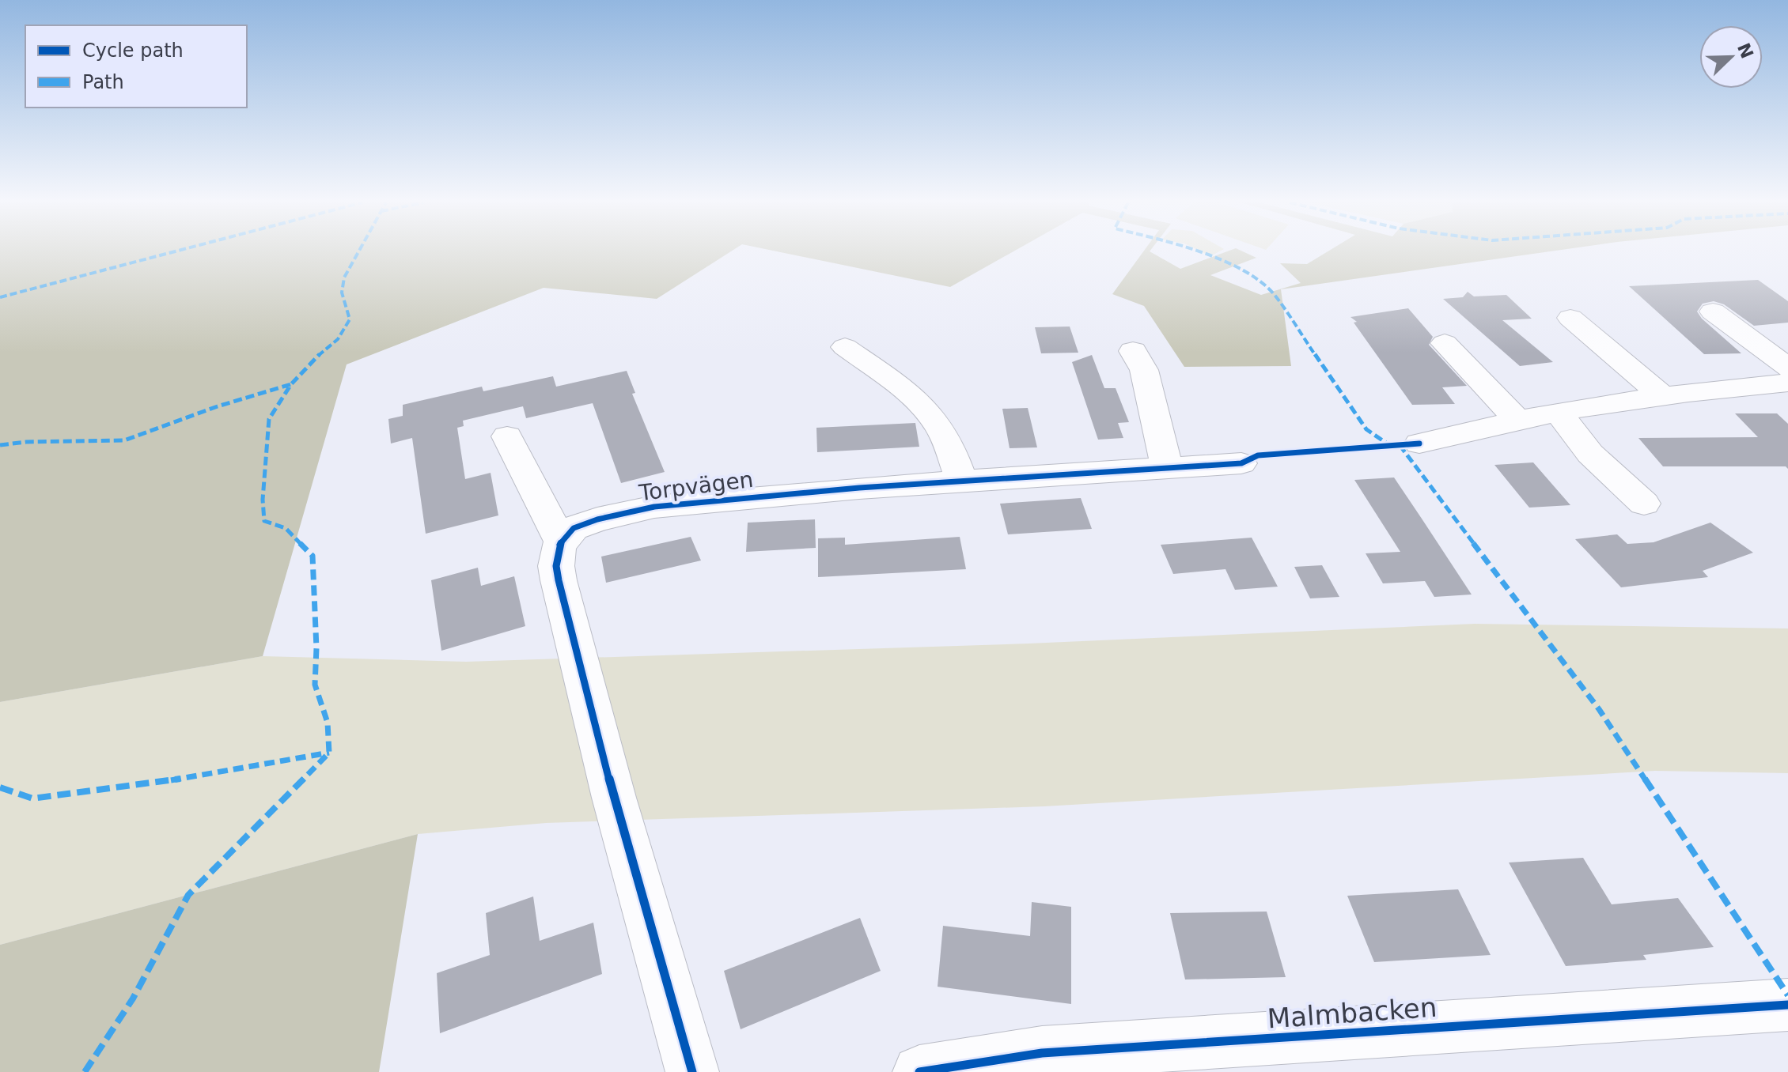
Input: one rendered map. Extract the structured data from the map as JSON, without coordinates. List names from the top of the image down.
{
  "streets": {
    "street": ["Torpvägen", "Malmbacken"]
  },
  "legend": ["Cycle path", "Path"],
  "north": "top right"
}
